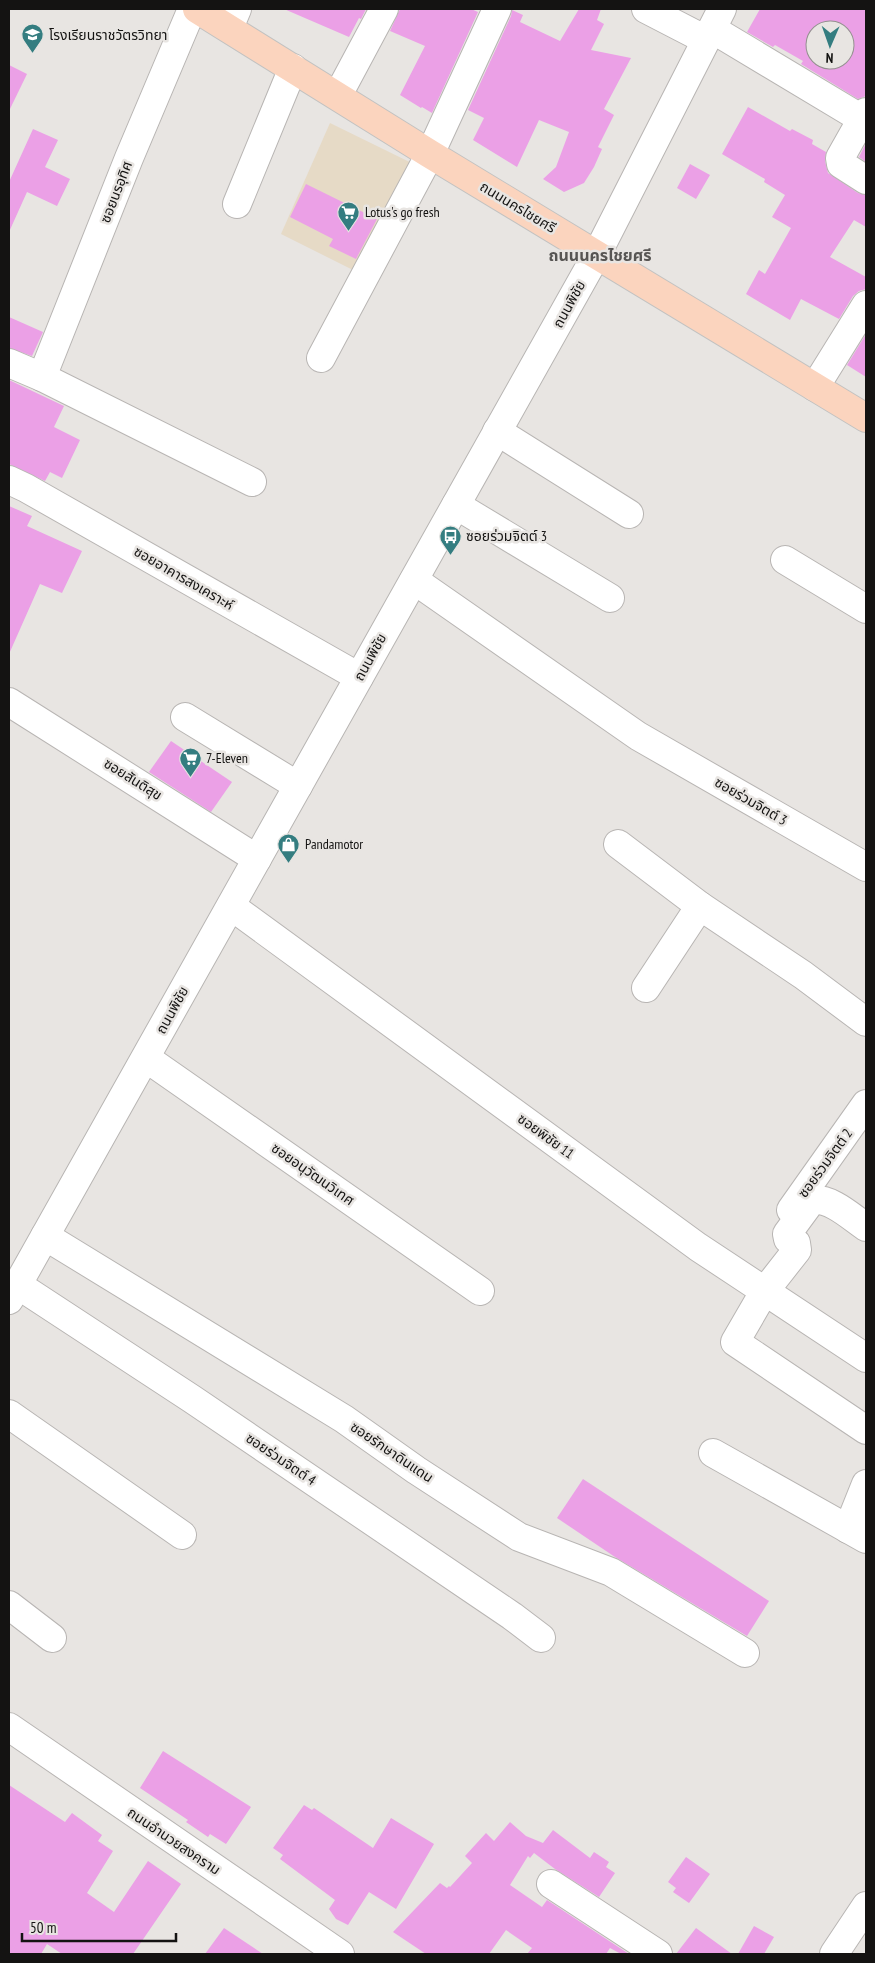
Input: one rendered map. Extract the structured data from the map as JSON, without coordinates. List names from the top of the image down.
{
  "streets": {
    "main road": ["ถนนนครไชยศรี"],
    "street": [
      "ซอยนรอุทิศ",
      "ถนนพิชัย",
      "ซอยอาคารสงเคราะห์",
      "ซอยสันติสุข",
      "ซอยร่วมจิตต์ 3",
      "ซอยพิชัย 11",
      "ซอยร่วมจิตต์ 2",
      "ซอยอนุวัฒนวิเทศ",
      "ซอยรักษาดินแดน",
      "ซอยร่วมจิตต์ 4",
      "ถนนอำนวยสงคราม"
    ]
  },
  "crossings": [
    ["ถนนนครไชยศรี", "ถนนพิชัย"],
    ["ถนนพิชัย", "ซอยอาคารสงเคราะห์"],
    ["ถนนพิชัย", "ซอยสันติสุข"],
    ["ถนนพิชัย", "ซอยร่วมจิตต์ 3"],
    ["ถนนพิชัย", "ซอยพิชัย 11"],
    ["ถนนพิชัย", "ซอยอนุวัฒนวิเทศ"],
    ["ถนนพิชัย", "ซอยรักษาดินแดน"],
    ["ถนนพิชัย", "ซอยร่วมจิตต์ 4"],
    ["ซอยพิชัย 11", "ซอยร่วมจิตต์ 2"]
  ],
  "districts": ["ถนนนครไชยศรี"],
  "places": {
    "school or university": ["โรงเรียนราชวัตรวิทยา"],
    "supermarket": ["Lotus's go fresh", "7-Eleven"],
    "bus stop": ["ซอยร่วมจิตต์ 3"],
    "shop": ["Pandamotor"]
  },
  "scale_bar": "50 m",
  "north": "bottom"
}
